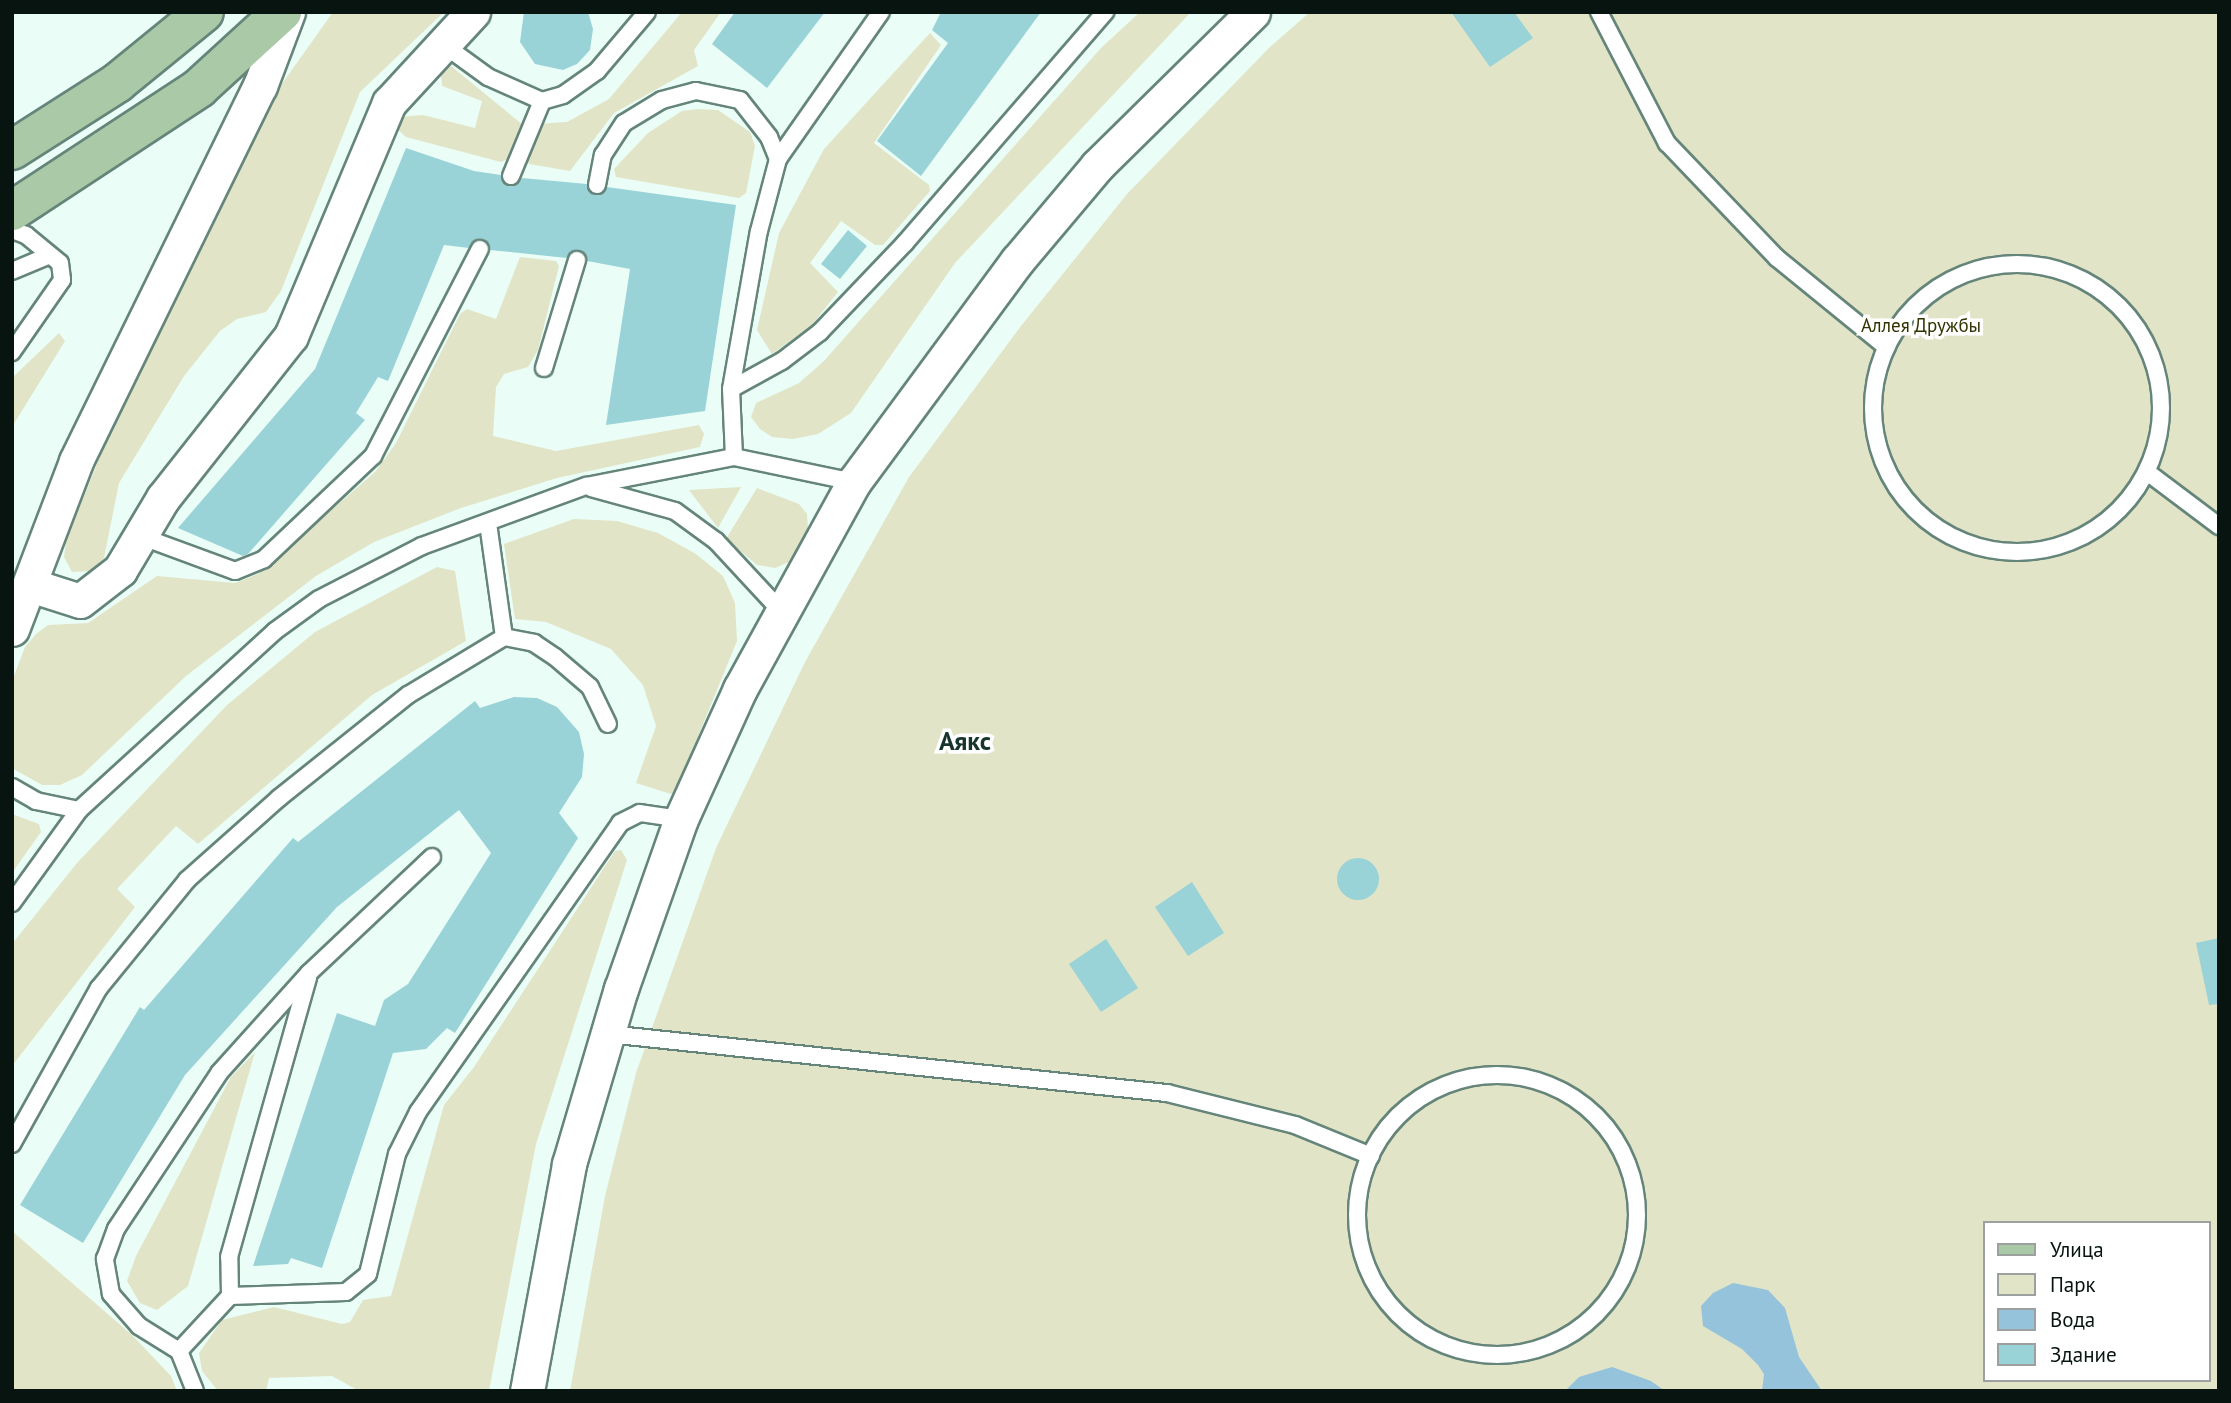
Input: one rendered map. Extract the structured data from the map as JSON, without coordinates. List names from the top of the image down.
{
  "districts": ["Аякс"],
  "parks": ["Аллея Дружбы"],
  "legend": [
    "Улица",
    "Парк",
    "Вода",
    "Здание"
  ]
}
